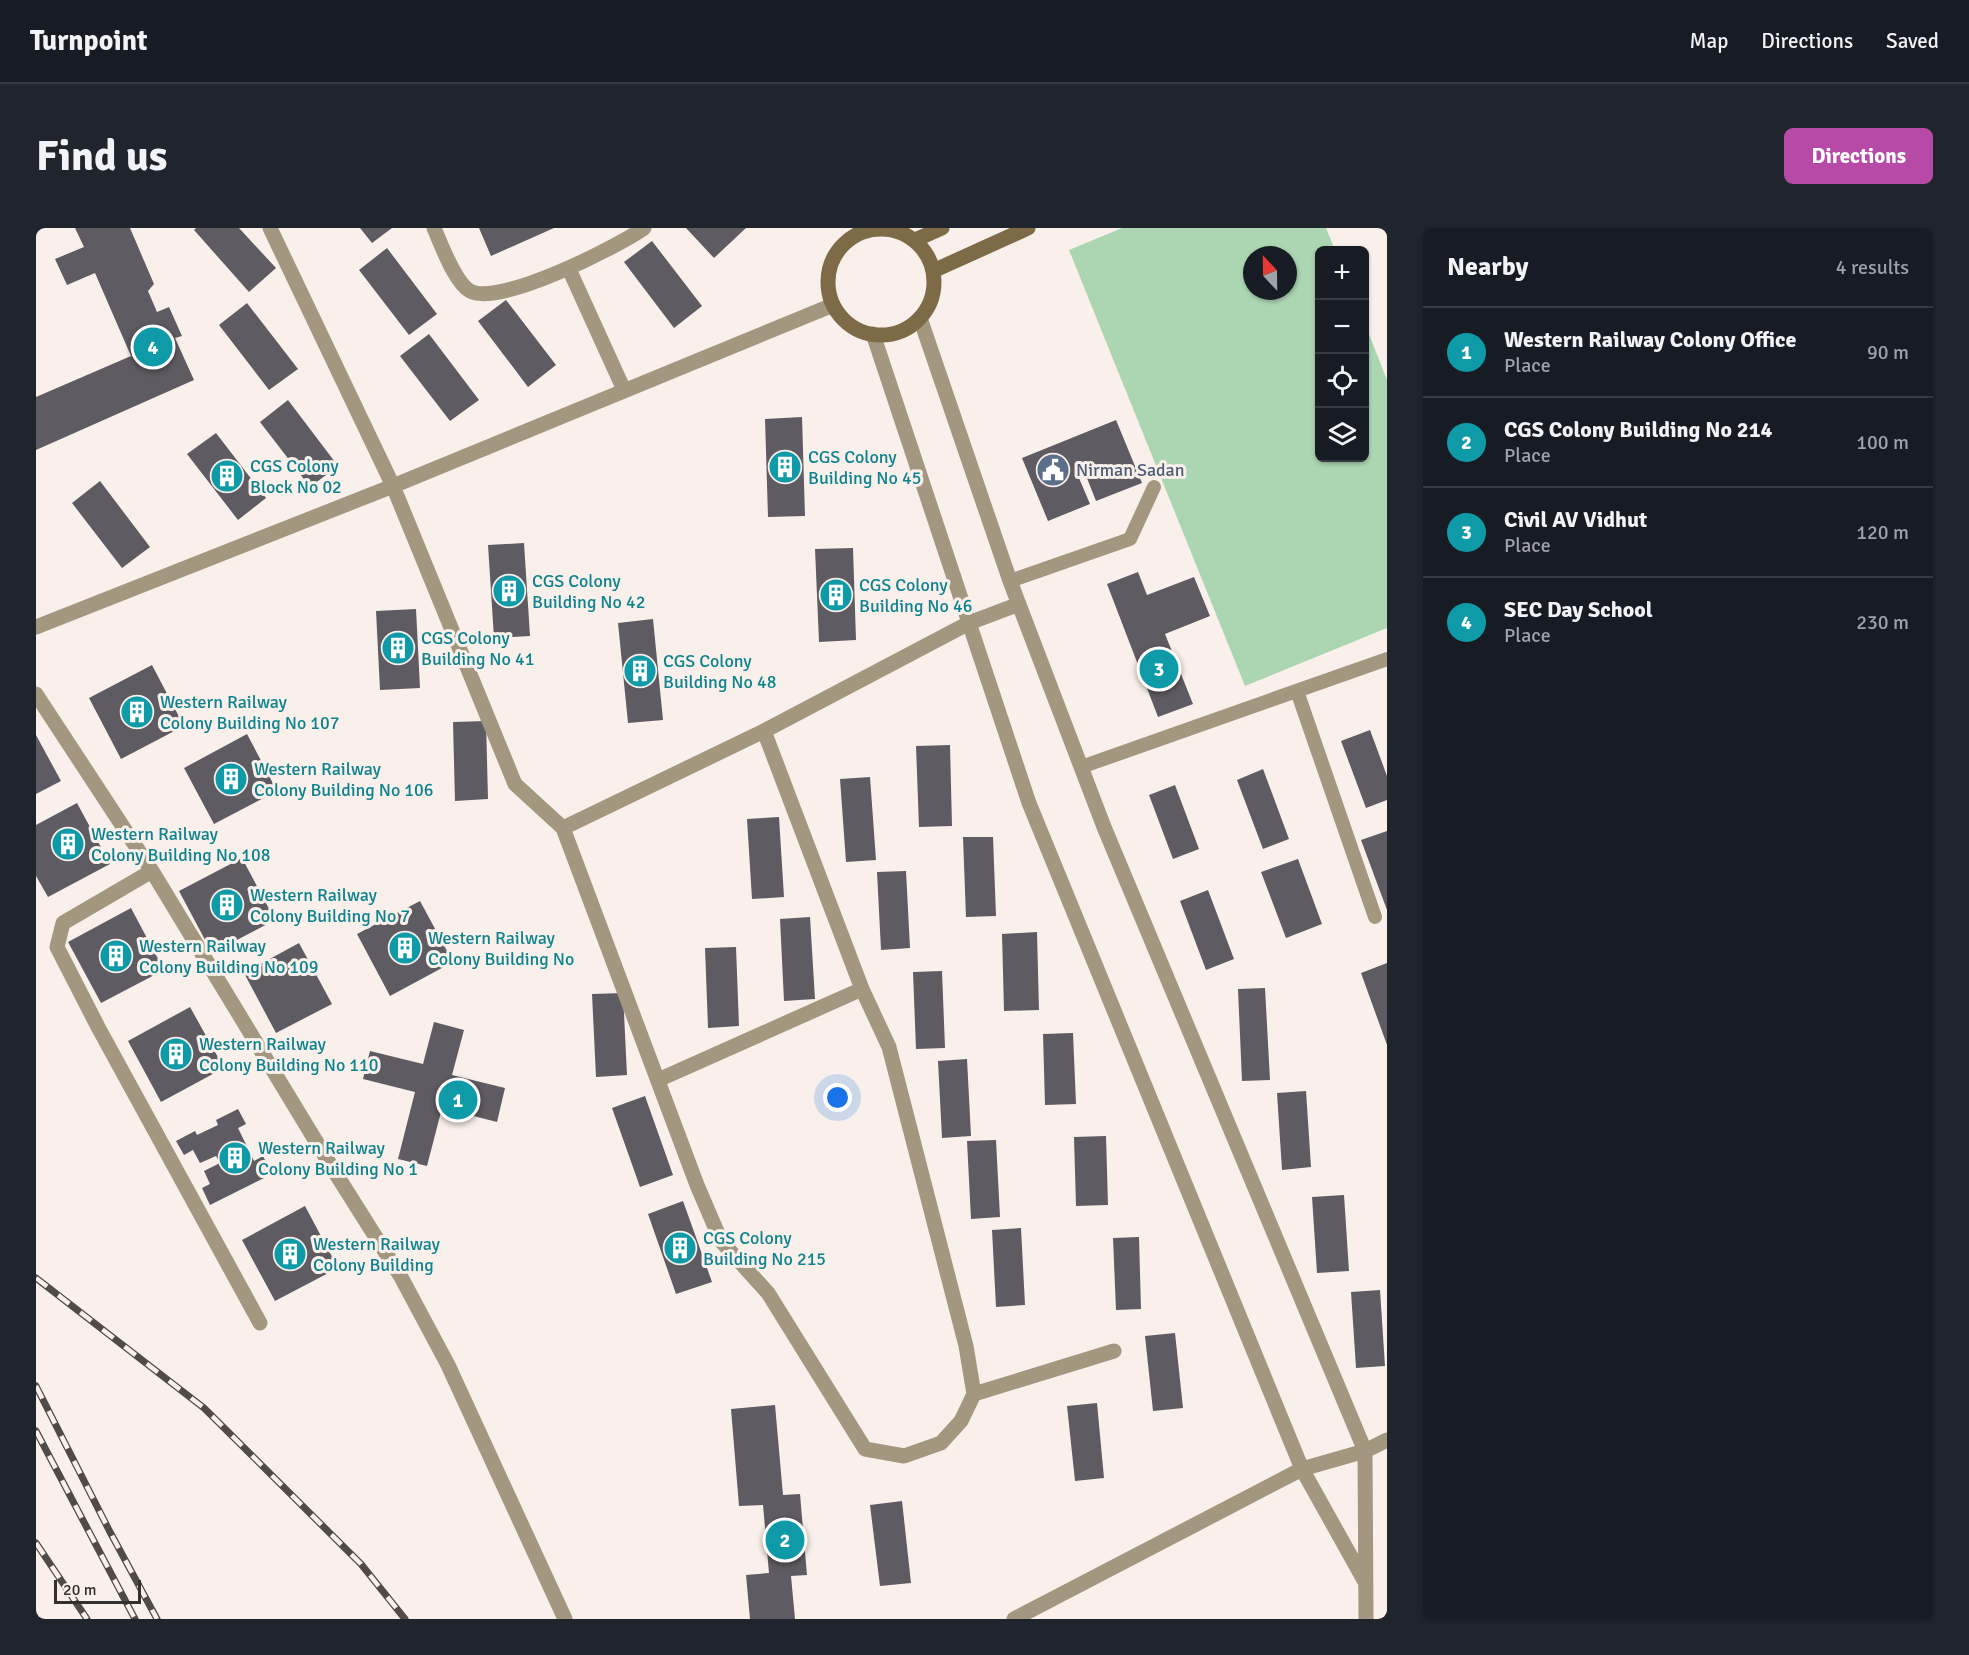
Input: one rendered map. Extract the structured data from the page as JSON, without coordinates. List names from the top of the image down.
{
  "places": {
    "building": [
      "CGS Colony Building No 45",
      "CGS Colony Block No 02",
      "CGS Colony Building No 42",
      "CGS Colony Building No 46",
      "CGS Colony Building No 41",
      "CGS Colony Building No 48",
      "Western Railway Colony Building No 107",
      "Western Railway Colony Building No 106",
      "Western Railway Colony Building No 108",
      "Western Railway Colony Building No 7",
      "Western Railway Colony Building No",
      "Western Railway Colony Building No 109",
      "Western Railway Colony Building No 110",
      "Western Railway Colony Building No 1",
      "CGS Colony Building No 215",
      "Western Railway Colony Building"
    ],
    "public building": ["Nirman Sadan"]
  },
  "scale_bar": "20 m",
  "north": "top",
  "page": {
    "header": "Turnpoint",
    "nav": ["Map", "Directions", "Saved"],
    "buttons": "Directions",
    "title": "Find us",
    "heading": ["Nearby", "4 results"],
    "map_buttons": ["+", "−"],
    "list": [
      {
        "mark": "1",
        "name": "Western Railway Colony Office",
        "note": "Place",
        "value": "90 m"
      },
      {
        "mark": "2",
        "name": "CGS Colony Building No 214",
        "note": "Place",
        "value": "100 m"
      },
      {
        "mark": "3",
        "name": "Civil AV Vidhut",
        "note": "Place",
        "value": "120 m"
      },
      {
        "mark": "4",
        "name": "SEC Day School",
        "note": "Place",
        "value": "230 m"
      }
    ],
    "pins": [
      "4",
      "3",
      "1",
      "2"
    ],
    "scale": "20 m"
  }
}
